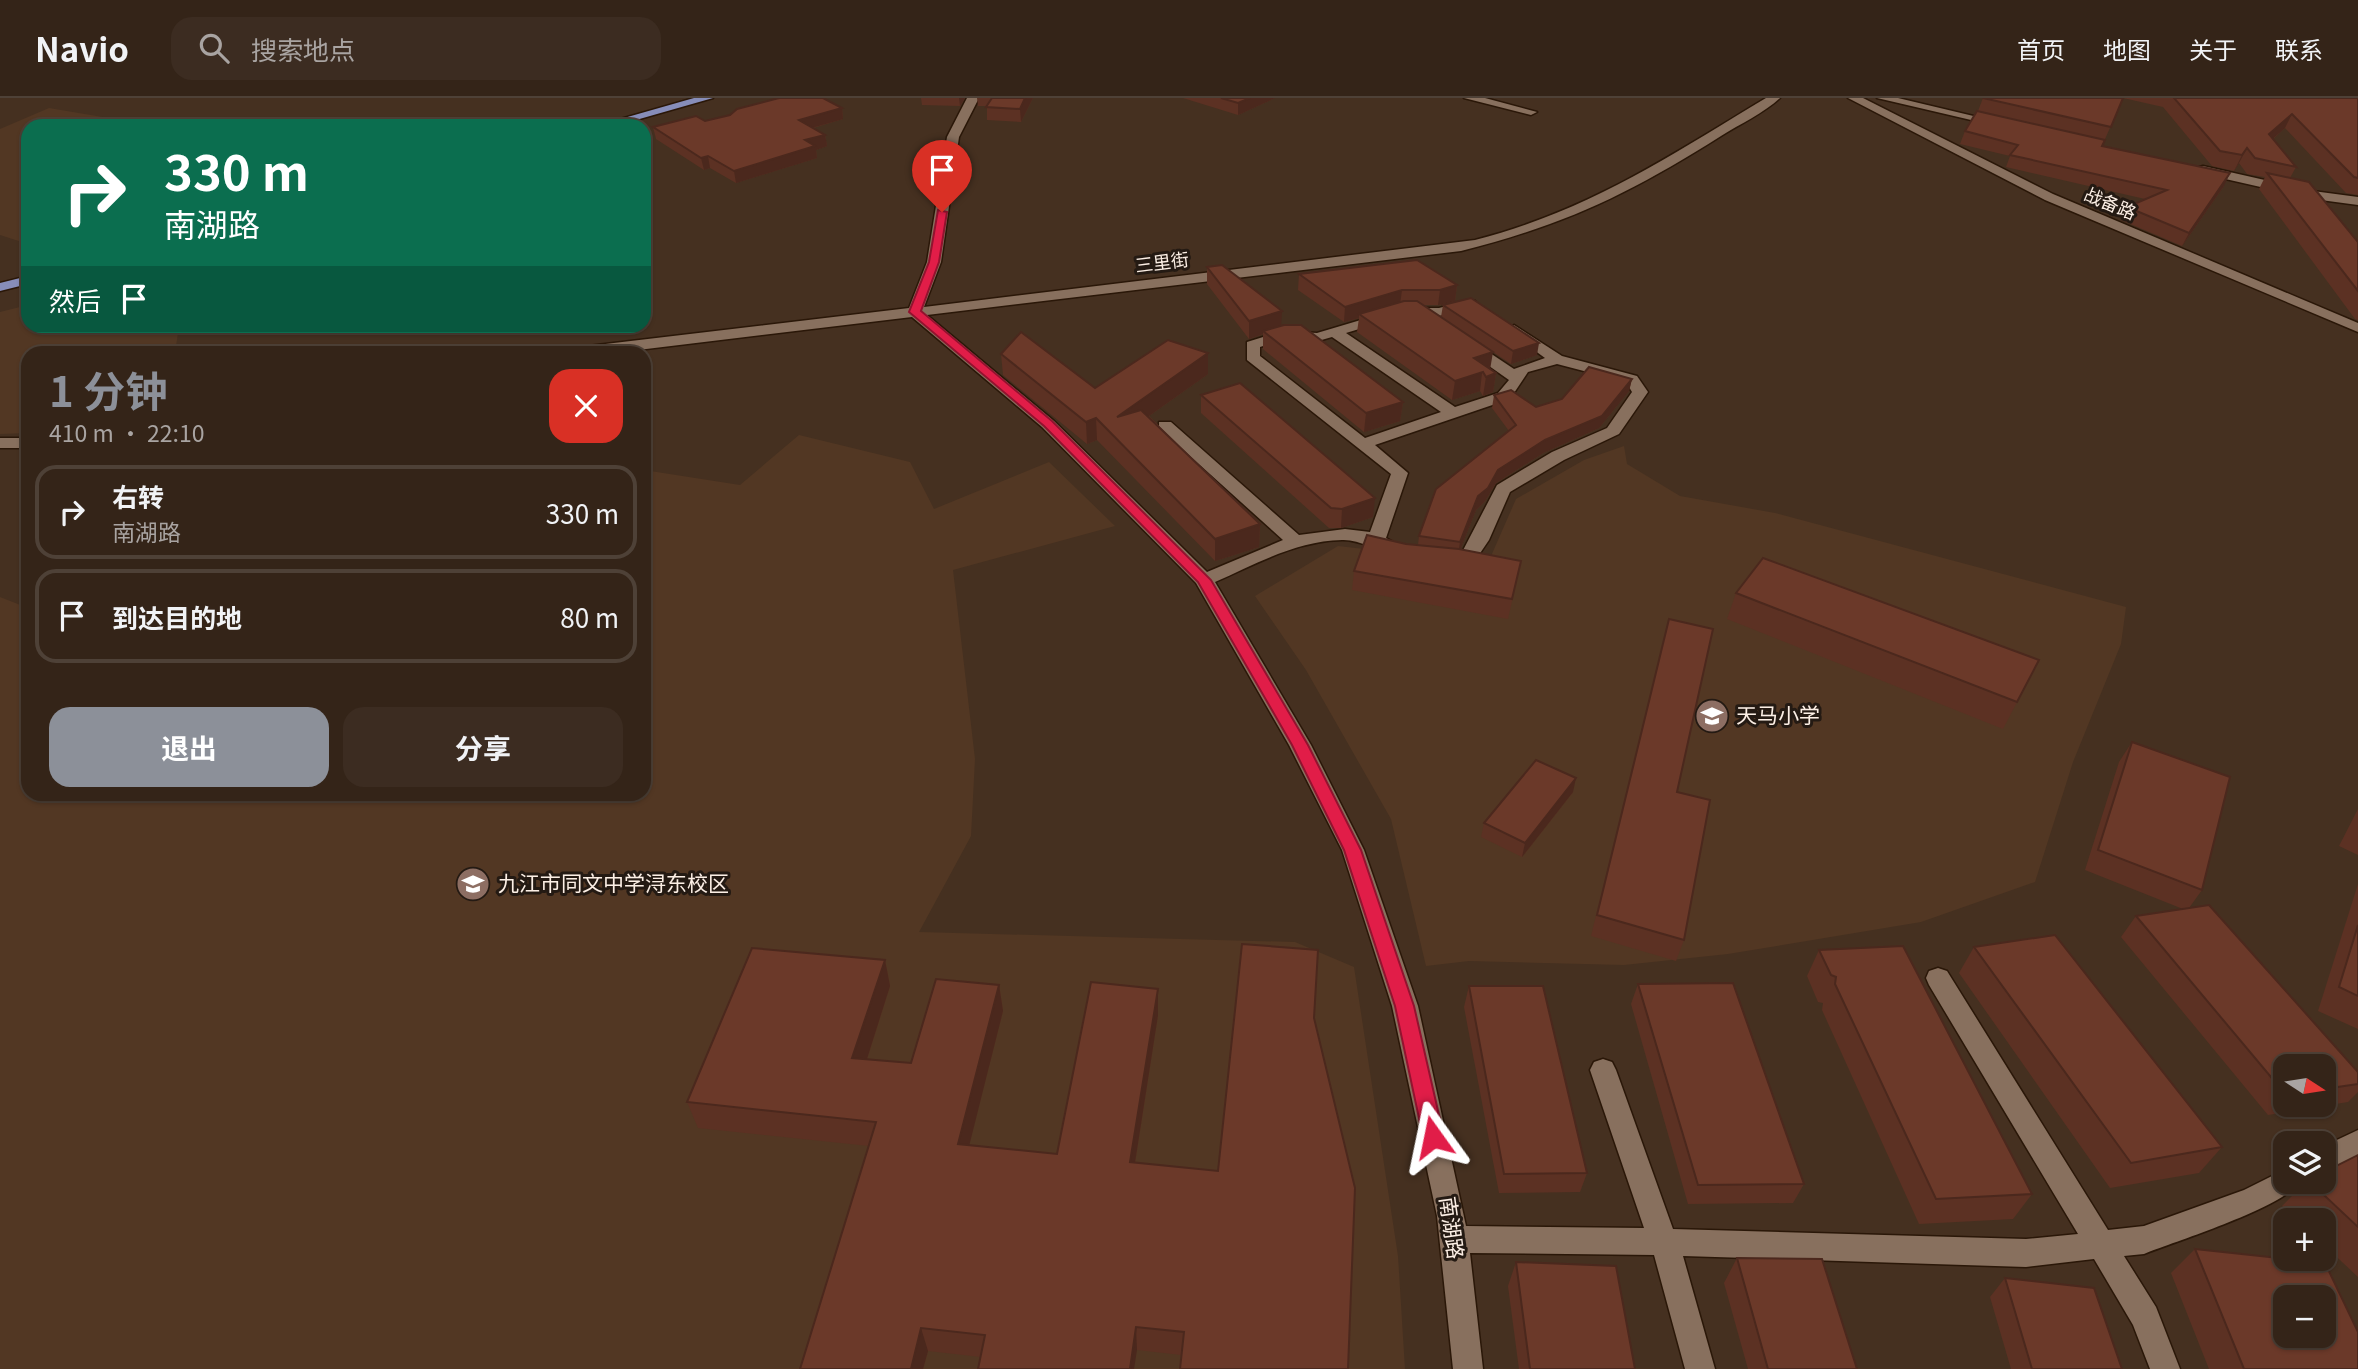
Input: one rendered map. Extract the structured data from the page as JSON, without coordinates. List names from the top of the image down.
{
  "streets": {
    "street": ["战备路", "三里街", "南湖路"]
  },
  "crossings": [
    ["三里街", "南湖路"]
  ],
  "places": {
    "school or university": ["天马小学", "九江市同文中学浔东校区"]
  },
  "north": "right",
  "page": {
    "header": "Navio",
    "search": "搜索地点",
    "nav": [
      "首页",
      "地图",
      "关于",
      "联系"
    ],
    "turn": ["330 m", "南湖路"],
    "then": "然后",
    "heading": ["1 分钟", "410 m · 22:10"],
    "list": [
      {
        "name": "右转",
        "note": "南湖路",
        "value": "330 m"
      },
      {
        "name": "到达目的地",
        "value": "80 m"
      }
    ],
    "buttons": ["退出", "分享"],
    "map_buttons": ["+", "−"]
  }
}
